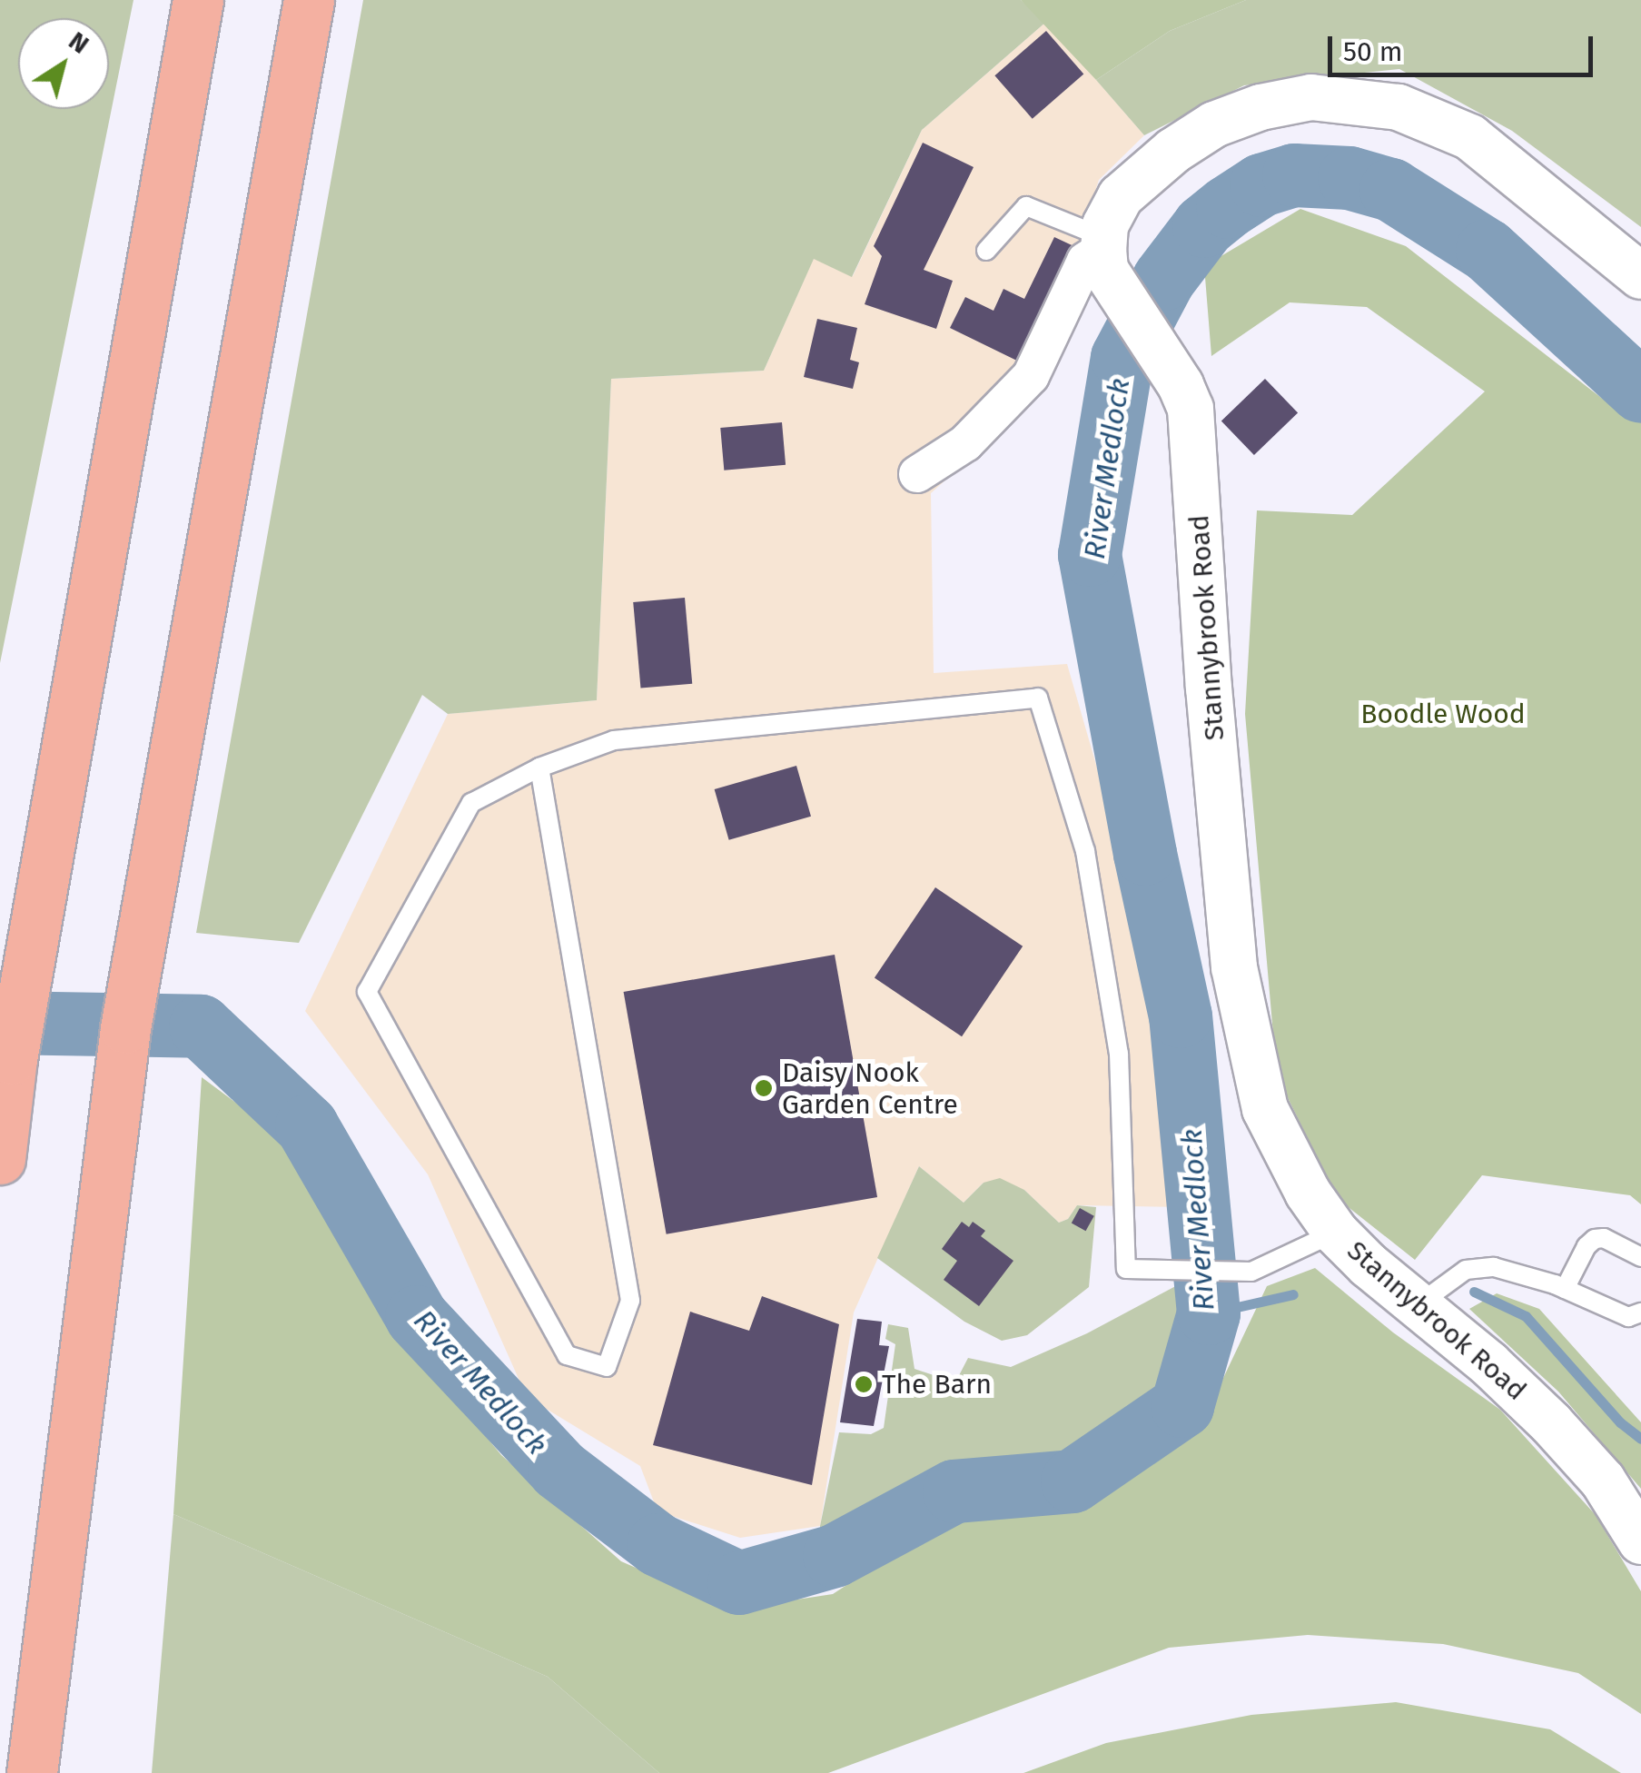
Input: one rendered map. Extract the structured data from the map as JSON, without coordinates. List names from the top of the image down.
{
  "streets": {
    "street": ["Stannybrook Road"]
  },
  "water": ["River Medlock"],
  "parks": ["Boodle Wood"],
  "places": ["Daisy Nook Garden Centre", "The Barn"],
  "scale_bar": "50 m",
  "north": "top right"
}
